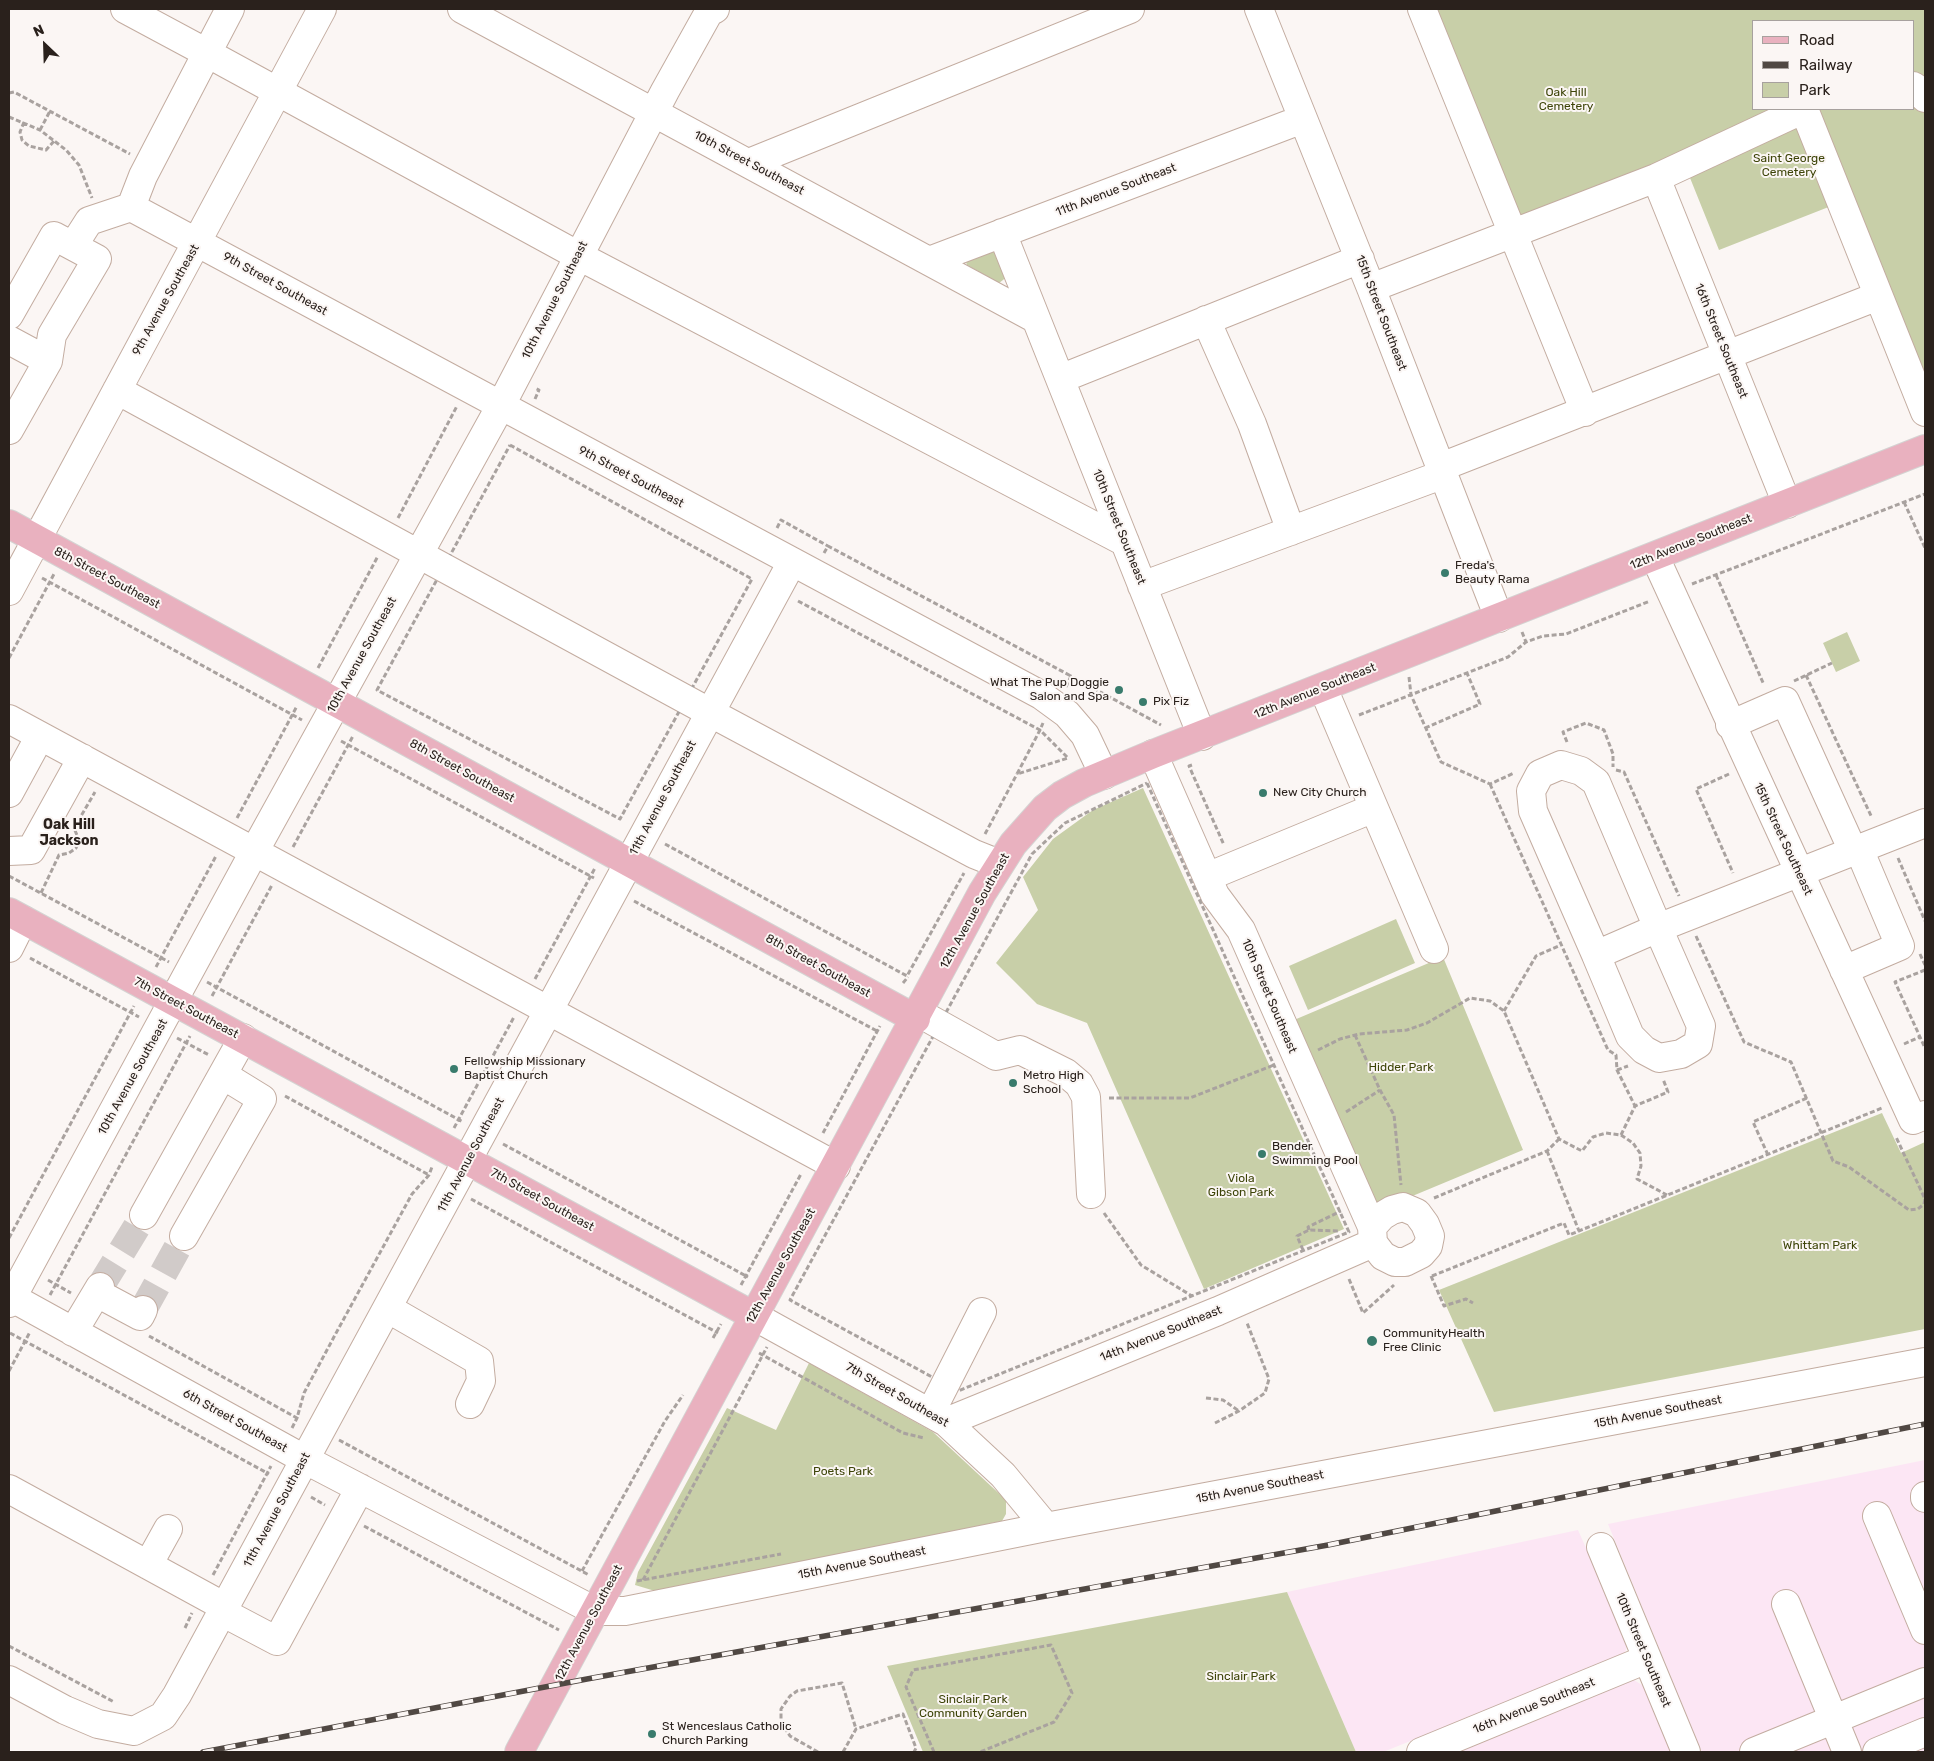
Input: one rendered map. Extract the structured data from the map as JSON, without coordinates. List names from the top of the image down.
{
  "streets": {
    "main road": ["12th Avenue Southeast", "8th Street Southeast", "7th Street Southeast"],
    "street": [
      "10th Street Southeast",
      "11th Avenue Southeast",
      "9th Street Southeast",
      "9th Avenue Southeast",
      "10th Avenue Southeast",
      "15th Street Southeast",
      "16th Street Southeast",
      "14th Avenue Southeast",
      "15th Avenue Southeast",
      "6th Street Southeast",
      "16th Avenue Southeast"
    ]
  },
  "crossings": [
    ["10th Street Southeast", "11th Avenue Southeast"],
    ["10th Street Southeast", "10th Avenue Southeast"],
    ["10th Street Southeast", "12th Avenue Southeast"],
    ["10th Street Southeast", "14th Avenue Southeast"],
    ["10th Street Southeast", "16th Avenue Southeast"],
    ["11th Avenue Southeast", "9th Street Southeast"],
    ["11th Avenue Southeast", "15th Street Southeast"],
    ["11th Avenue Southeast", "8th Street Southeast"],
    ["11th Avenue Southeast", "7th Street Southeast"],
    ["11th Avenue Southeast", "6th Street Southeast"],
    ["9th Street Southeast", "9th Avenue Southeast"],
    ["9th Street Southeast", "10th Avenue Southeast"],
    ["9th Street Southeast", "12th Avenue Southeast"],
    ["9th Avenue Southeast", "8th Street Southeast"],
    ["10th Avenue Southeast", "8th Street Southeast"],
    ["10th Avenue Southeast", "7th Street Southeast"],
    ["10th Avenue Southeast", "6th Street Southeast"],
    ["15th Street Southeast", "12th Avenue Southeast"],
    ["16th Street Southeast", "12th Avenue Southeast"],
    ["12th Avenue Southeast", "8th Street Southeast"],
    ["12th Avenue Southeast", "7th Street Southeast"],
    ["12th Avenue Southeast", "15th Avenue Southeast"],
    ["12th Avenue Southeast", "6th Street Southeast"],
    ["7th Street Southeast", "14th Avenue Southeast"],
    ["7th Street Southeast", "15th Avenue Southeast"],
    ["15th Avenue Southeast", "6th Street Southeast"]
  ],
  "districts": ["Oak Hill Jackson"],
  "parks": [
    "Oak Hill Cemetery",
    "Saint George Cemetery",
    "Hidder Park",
    "Viola Gibson Park",
    "Whittam Park",
    "Poets Park",
    "Sinclair Park",
    "Sinclair Park Community Garden"
  ],
  "places": [
    "Freda's Beauty Rama",
    "What The Pup Doggie Salon and Spa",
    "Pix Fiz",
    "New City Church",
    "Fellowship Missionary Baptist Church",
    "Metro High School",
    "Bender Swimming Pool",
    "CommunityHealth Free Clinic",
    "St Wenceslaus Catholic Church Parking"
  ],
  "legend": ["Road", "Railway", "Park"],
  "north": "top left"
}
